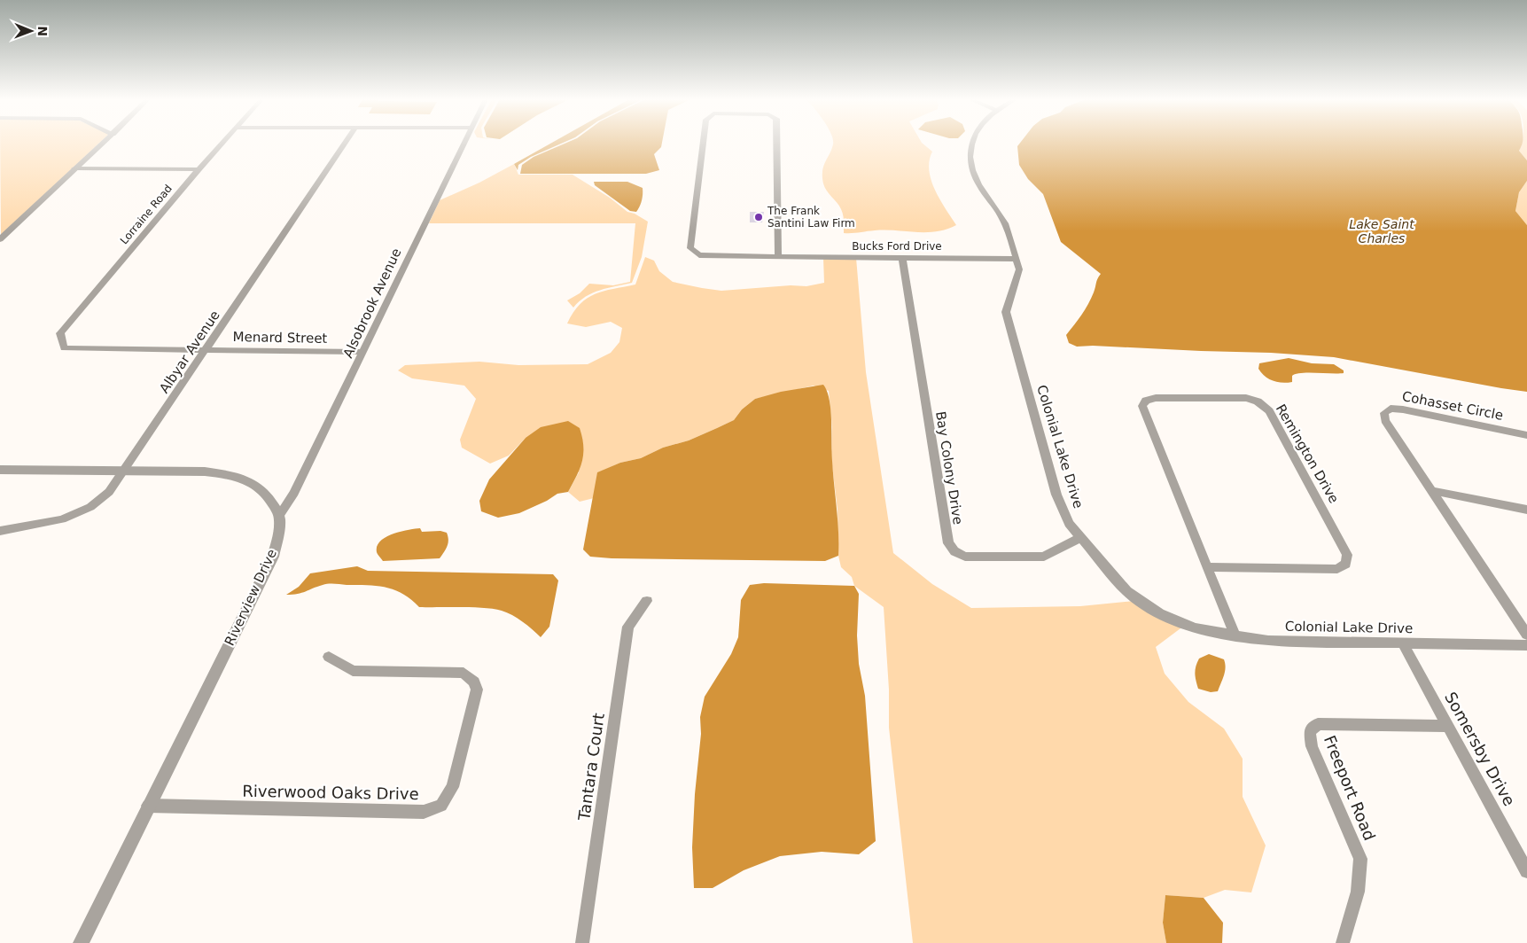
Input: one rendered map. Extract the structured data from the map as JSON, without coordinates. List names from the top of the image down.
{
  "streets": {
    "street": [
      "Lorraine Road",
      "Bucks Ford Drive",
      "Alsobrook Avenue",
      "Menard Street",
      "Albyar Avenue",
      "Cohasset Circle",
      "Colonial Lake Drive",
      "Remington Drive",
      "Bay Colony Drive",
      "Riverview Drive",
      "Somersby Drive",
      "Tantara Court",
      "Freeport Road",
      "Riverwood Oaks Drive"
    ]
  },
  "crossings": [
    ["Lorraine Road", "Menard Street"],
    ["Bucks Ford Drive", "Colonial Lake Drive"],
    ["Bucks Ford Drive", "Bay Colony Drive"],
    ["Alsobrook Avenue", "Menard Street"],
    ["Alsobrook Avenue", "Riverview Drive"],
    ["Menard Street", "Albyar Avenue"],
    ["Colonial Lake Drive", "Remington Drive"],
    ["Colonial Lake Drive", "Bay Colony Drive"],
    ["Colonial Lake Drive", "Somersby Drive"],
    ["Riverview Drive", "Riverwood Oaks Drive"],
    ["Somersby Drive", "Freeport Road"]
  ],
  "water": ["Lake Saint Charles"],
  "places": ["The Frank Santini Law Firm"],
  "north": "right"
}
